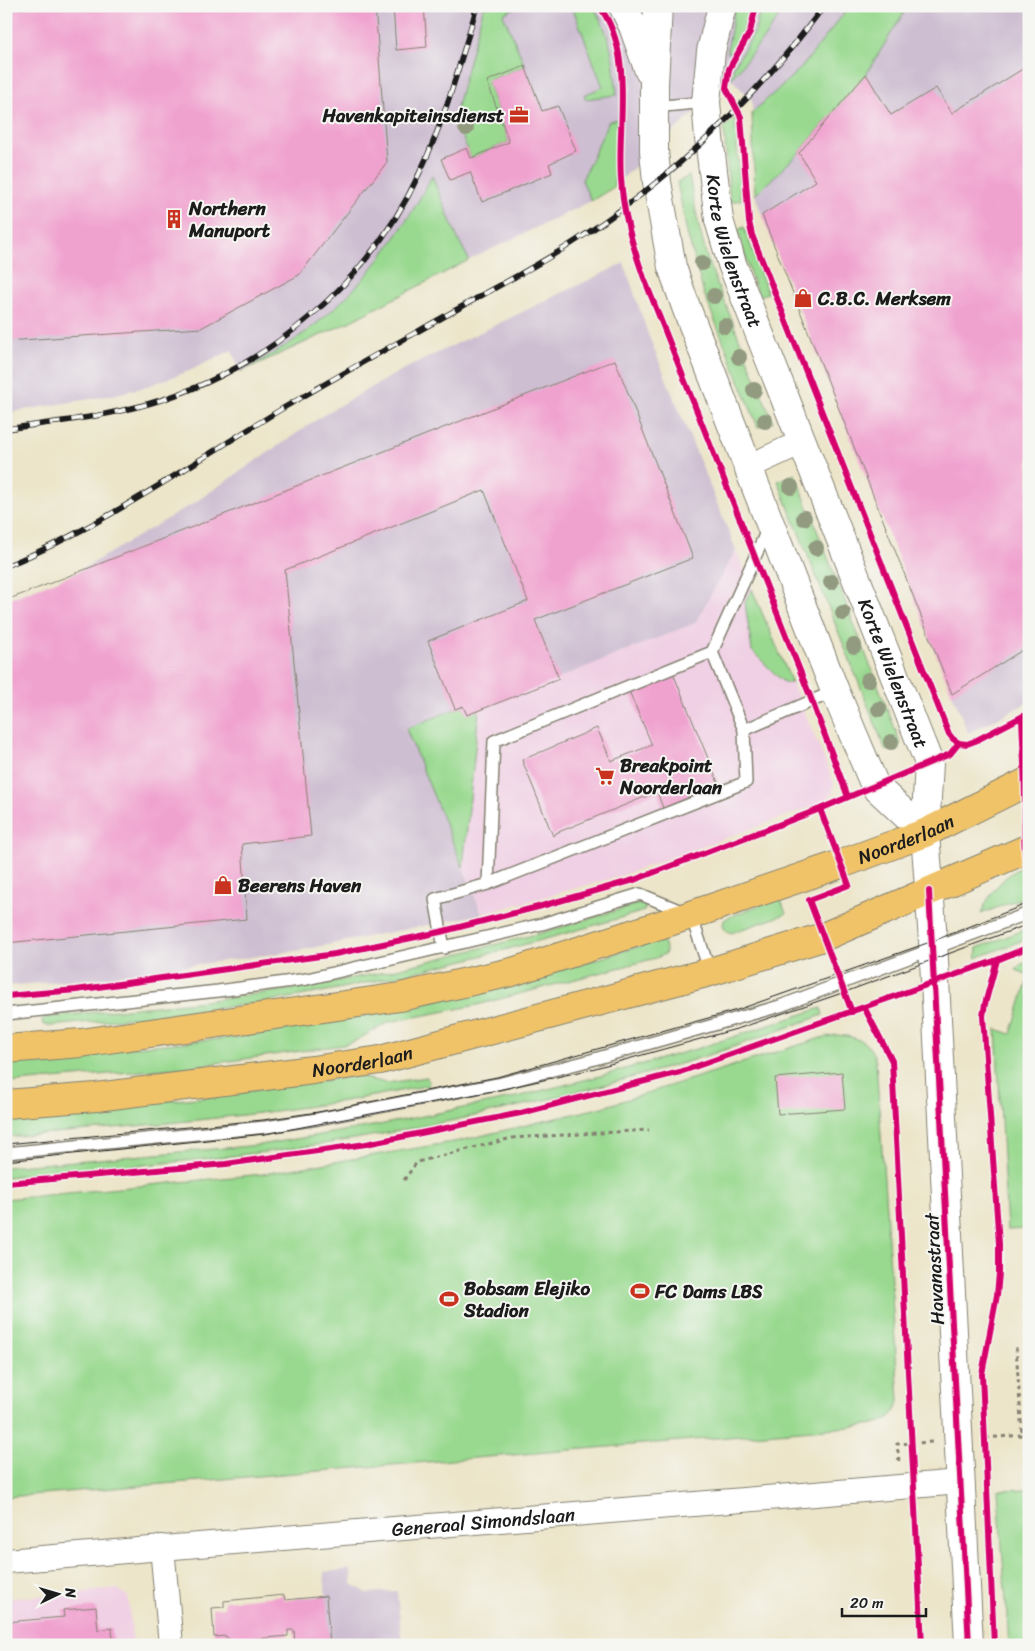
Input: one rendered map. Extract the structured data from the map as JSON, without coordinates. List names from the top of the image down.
{
  "streets": {
    "main road": ["Noorderlaan"],
    "street": ["Korte Wielenstraat", "Havanastraat", "Generaal Simondslaan"]
  },
  "crossings": [
    ["Korte Wielenstraat", "Noorderlaan"],
    ["Korte Wielenstraat", "Havanastraat"],
    ["Noorderlaan", "Havanastraat"],
    ["Havanastraat", "Generaal Simondslaan"]
  ],
  "places": {
    "office": ["Havenkapiteinsdienst"],
    "building": ["Northern Manuport"],
    "shop": ["C.B.C. Merksem", "Beerens Haven"],
    "supermarket": ["Breakpoint Noorderlaan"],
    "sports": ["FC Dams LBS", "Bobsam Elejiko Stadion"]
  },
  "scale_bar": "20 m",
  "north": "right"
}
